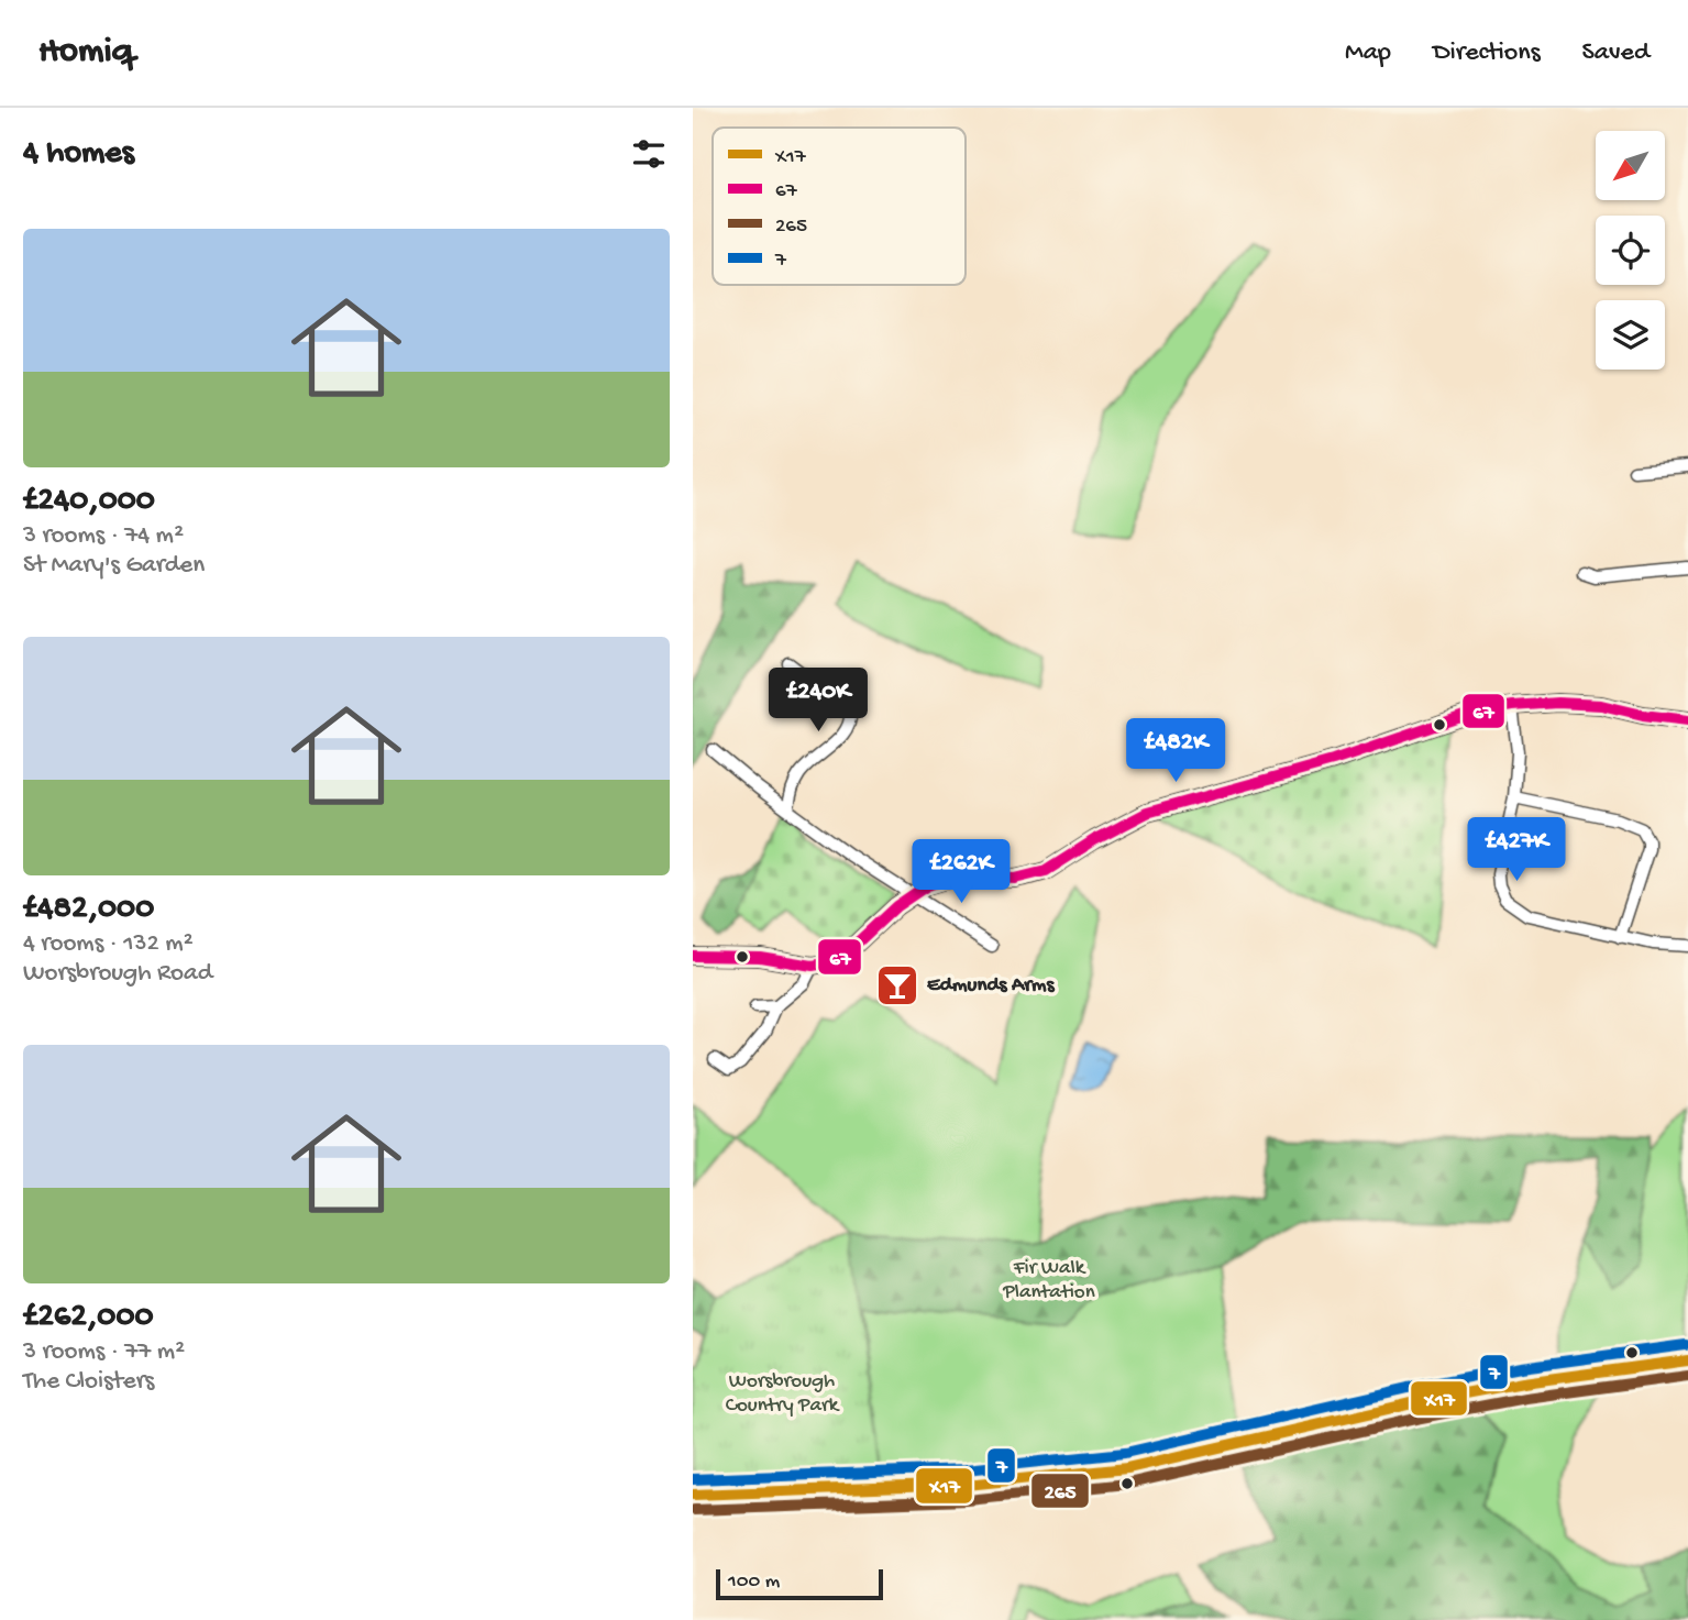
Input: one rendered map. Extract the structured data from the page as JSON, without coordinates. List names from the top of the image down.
{
  "parks": ["Fir Walk Plantation", "Worsbrough Country Park"],
  "places": {
    "bar": ["Edmunds Arms"]
  },
  "lines": [
    "transit line 67",
    "transit line 7",
    "transit line X17",
    "transit line 265"
  ],
  "legend": [
    "X17",
    "67",
    "265",
    "7"
  ],
  "scale_bar": "100 m",
  "north": "bottom left",
  "page": {
    "header": "Homiq",
    "nav": ["Map", "Directions", "Saved"],
    "heading": "4 homes",
    "list": [
      {
        "name": "£240,000",
        "note": "3 rooms · 74 m² · St Mary's Garden"
      },
      {
        "name": "£482,000",
        "note": "4 rooms · 132 m² · Worsbrough Road"
      },
      {
        "name": "£262,000",
        "note": "3 rooms · 77 m² · The Cloisters"
      }
    ],
    "price": [
      "£240K",
      "£482K",
      "£427K",
      "£262K"
    ],
    "scale": "100 m"
  }
}
